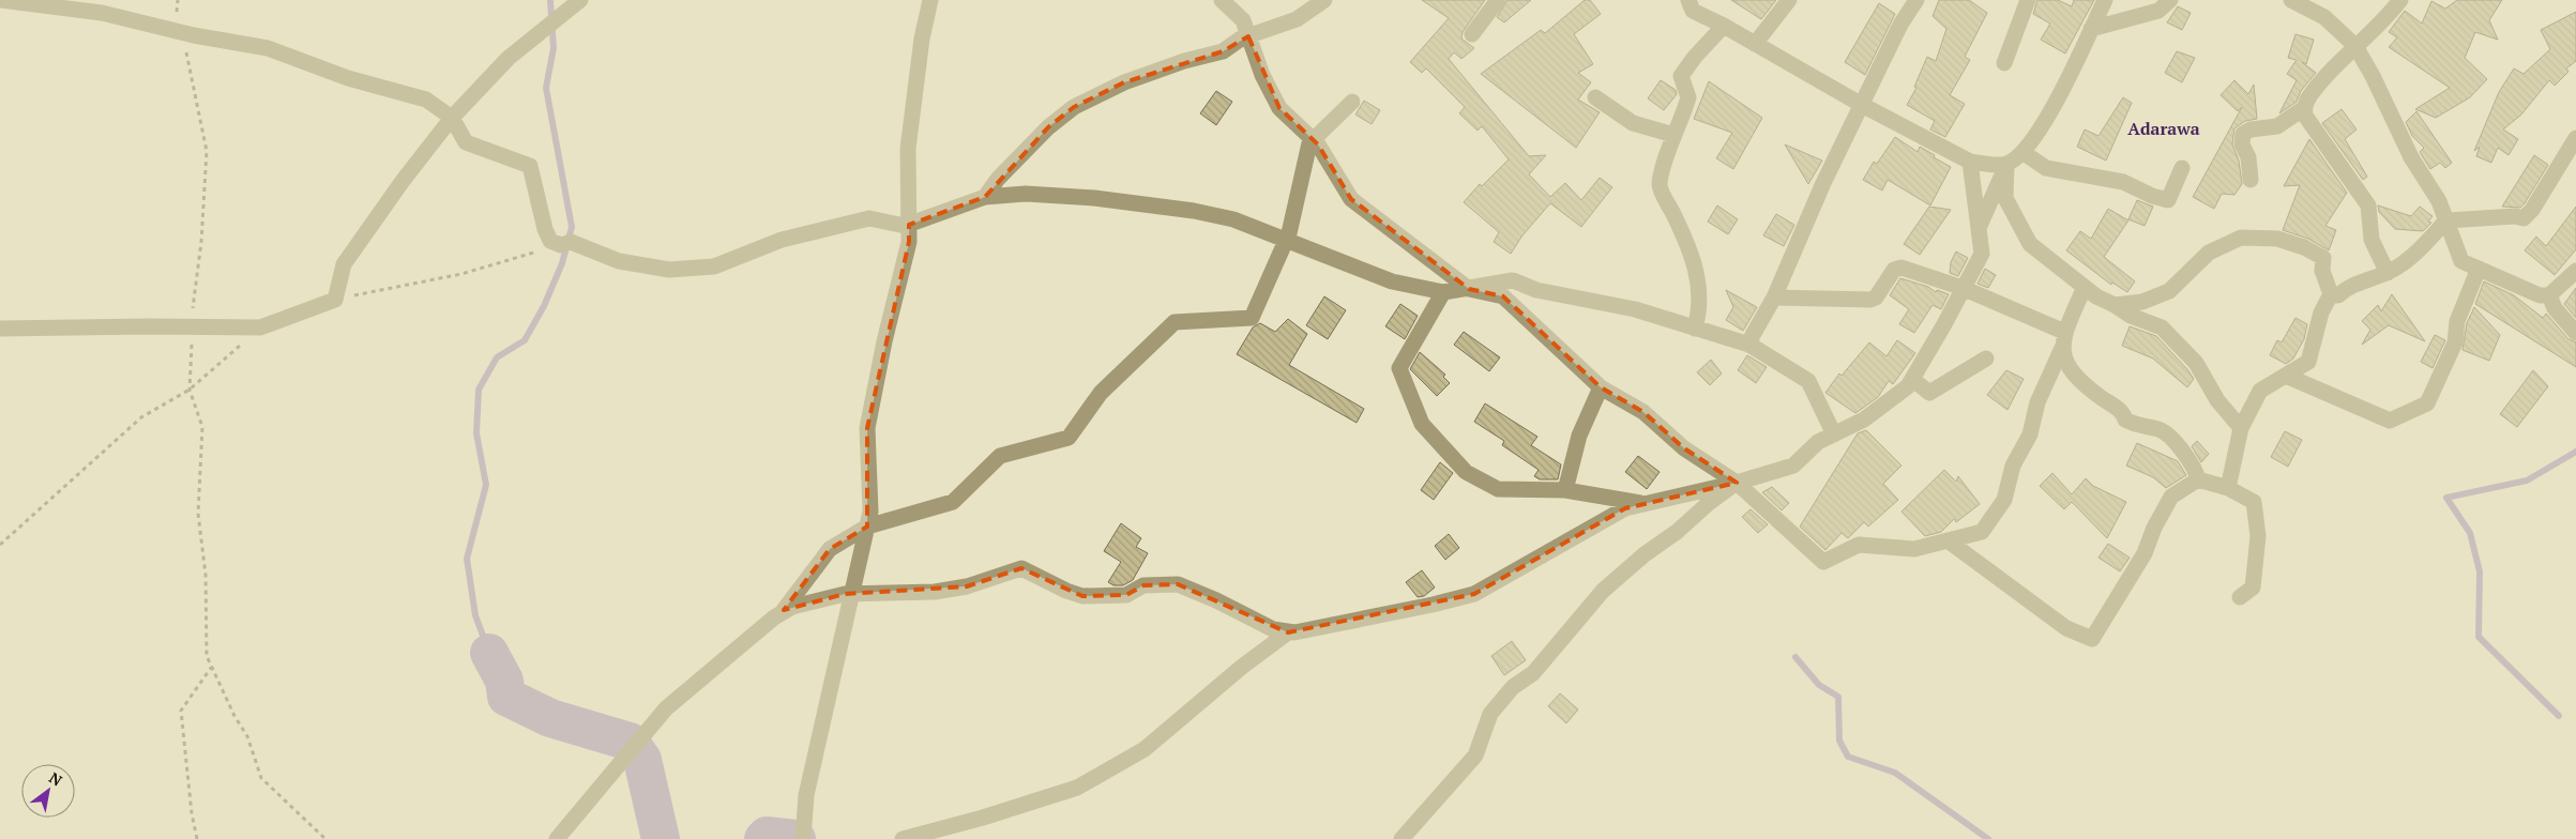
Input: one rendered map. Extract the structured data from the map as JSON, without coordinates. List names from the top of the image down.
{
  "districts": ["Adarawa"],
  "north": "top right"
}
